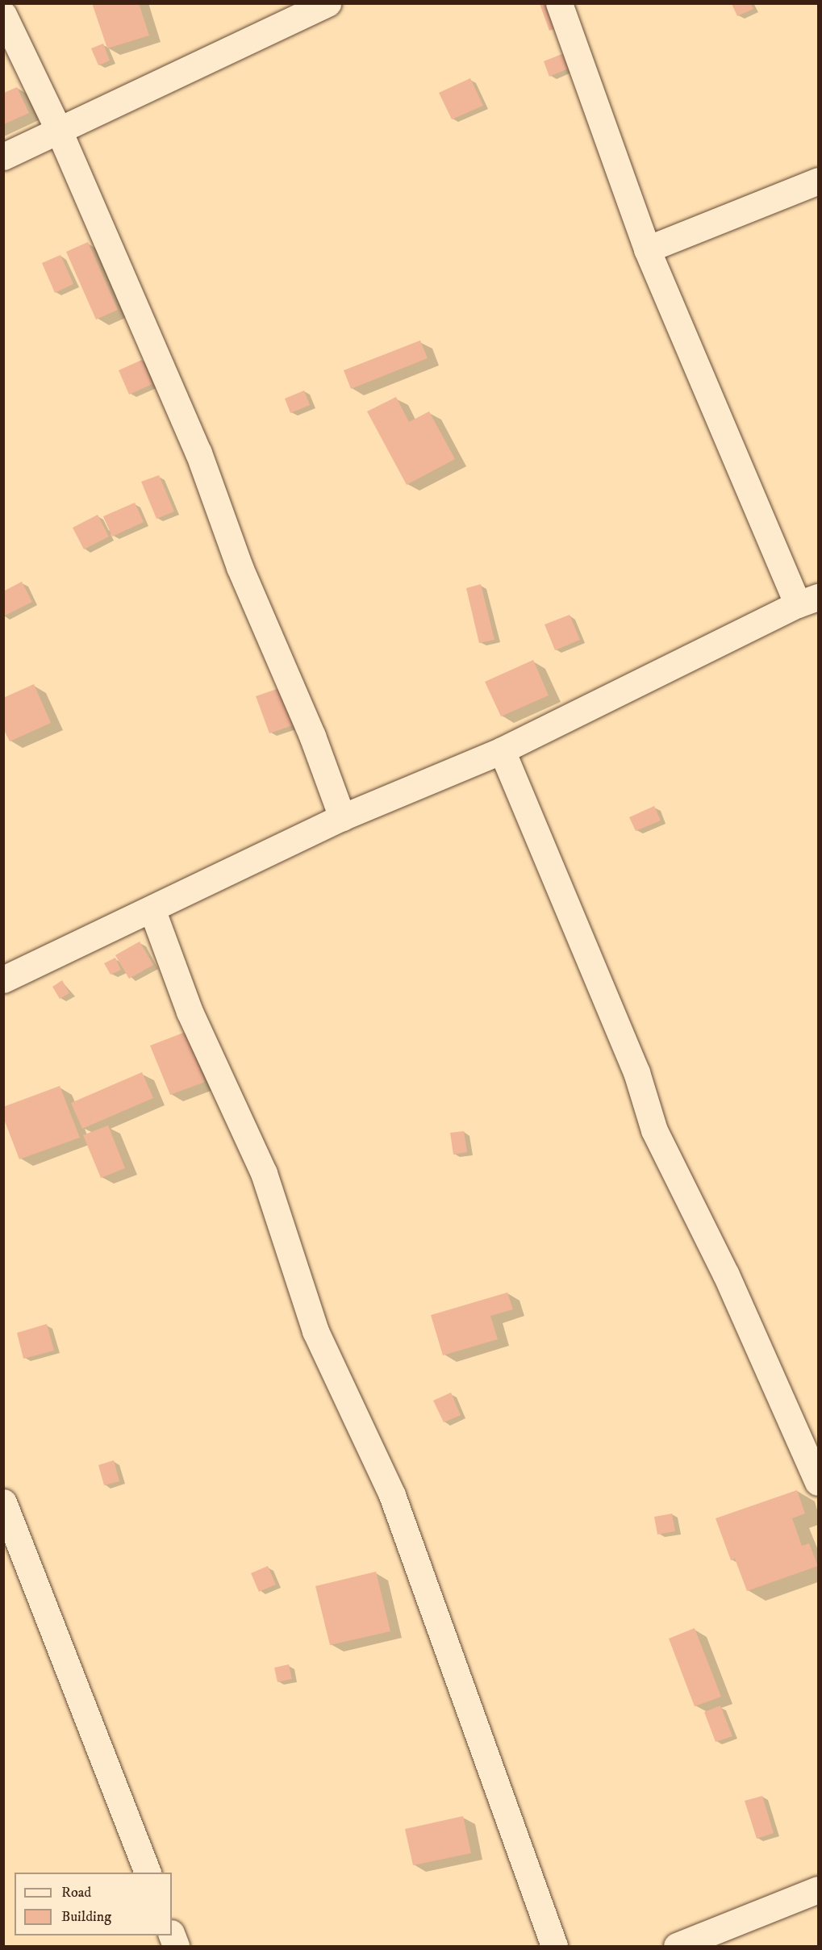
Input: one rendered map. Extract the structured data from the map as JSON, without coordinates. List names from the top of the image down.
{
  "legend": ["Road", "Building"]
}
